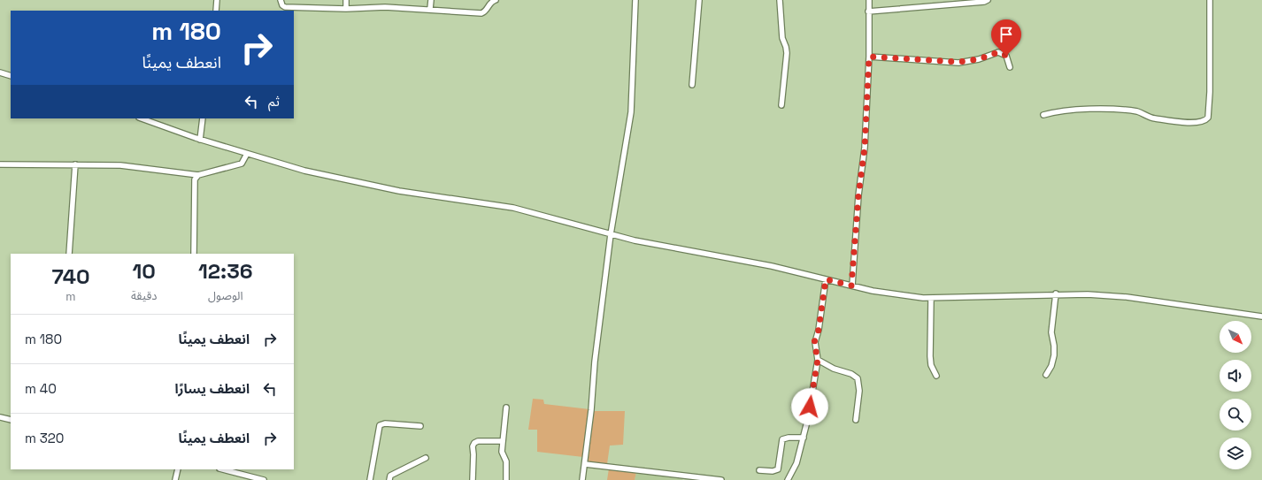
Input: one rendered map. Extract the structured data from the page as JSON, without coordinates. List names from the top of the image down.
{
  "north": "bottom right",
  "page": {
    "turn": ["180 m", "انعطف يمينًا"],
    "then": "ثم",
    "eta": [
      "12:36",
      "الوصول",
      "10",
      "دقيقة",
      "740",
      "m"
    ],
    "list": [
      {
        "name": "انعطف يمينًا",
        "value": "180 m"
      },
      {
        "name": "انعطف يسارًا",
        "value": "40 m"
      },
      {
        "name": "انعطف يمينًا",
        "value": "320 m"
      }
    ]
  }
}
